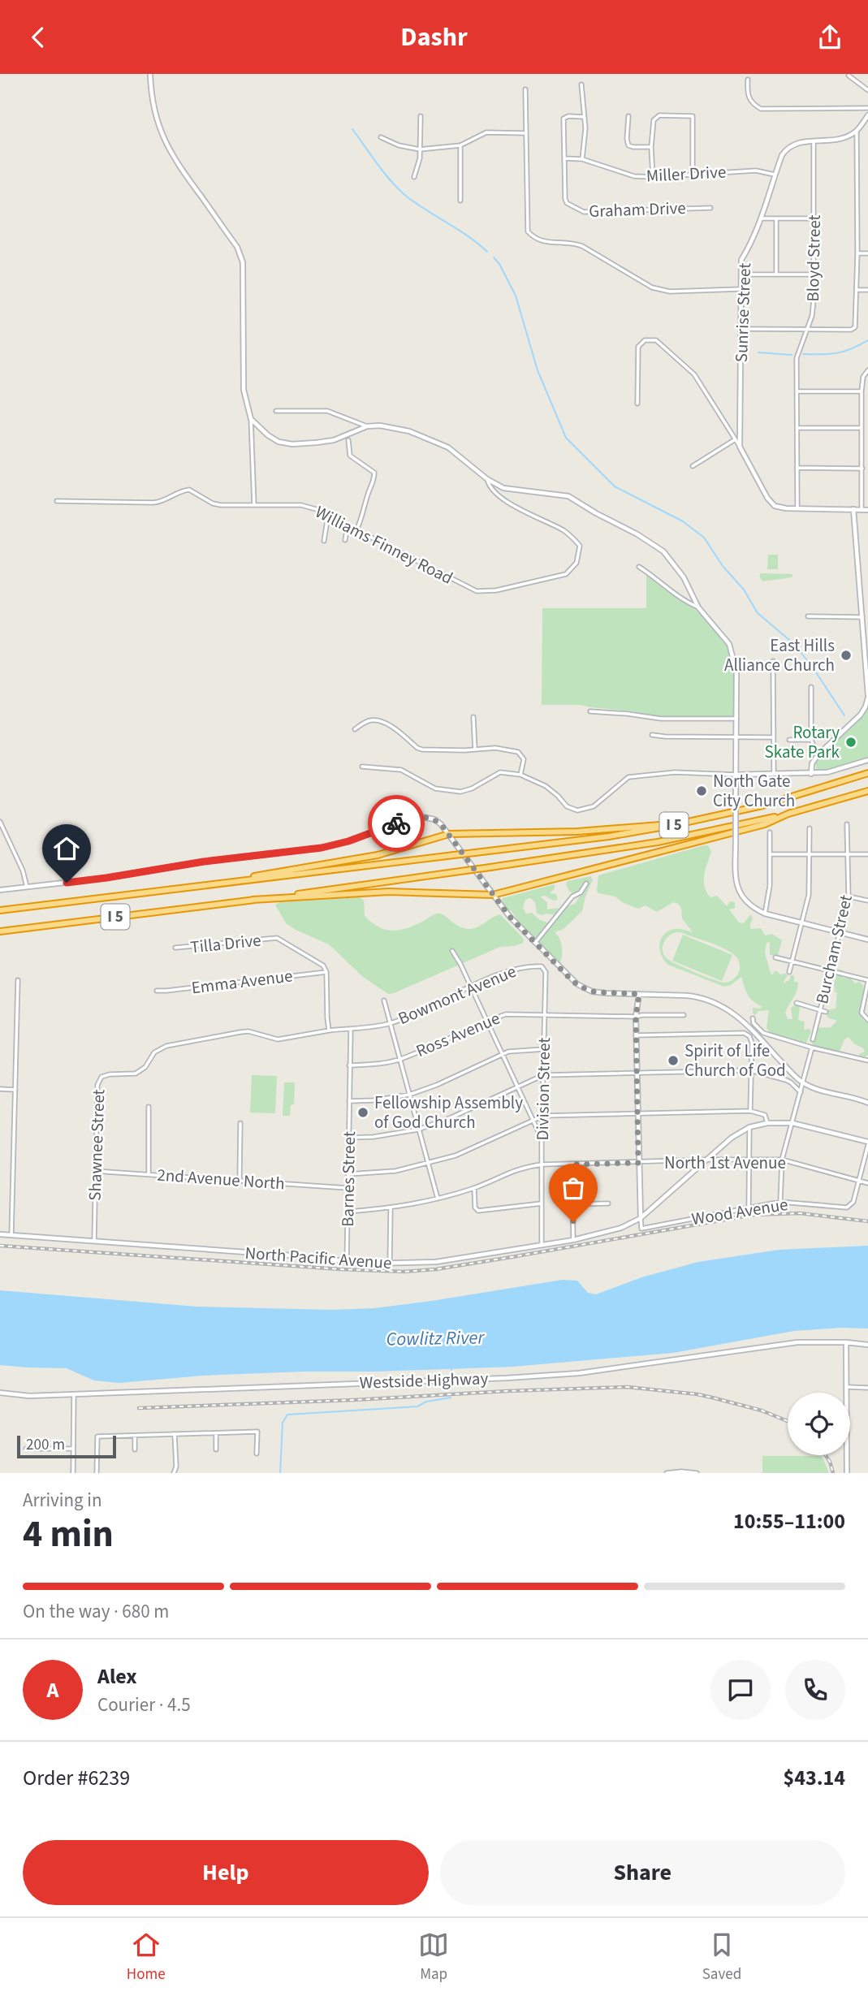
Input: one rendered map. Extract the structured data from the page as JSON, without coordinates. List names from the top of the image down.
{
  "streets": {
    "highway": ["I 5"],
    "street": [
      "Miller Drive",
      "Graham Drive",
      "Bloyd Street",
      "Sunrise Street",
      "Williams Finney Road",
      "Tilla Drive",
      "Burcham Street",
      "Emma Avenue",
      "Bowmont Avenue",
      "Ross Avenue",
      "Division Street",
      "Shawnee Street",
      "North 1st Avenue",
      "2nd Avenue North",
      "Barnes Street",
      "Wood Avenue",
      "North Pacific Avenue",
      "Westside Highway"
    ]
  },
  "crossings": [
    ["Miller Drive", "Graham Drive"],
    ["Miller Drive", "Sunrise Street"],
    ["Bloyd Street", "Sunrise Street"],
    ["Tilla Drive", "Emma Avenue"],
    ["Bowmont Avenue", "Division Street"],
    ["Bowmont Avenue", "Shawnee Street"],
    ["Bowmont Avenue", "Barnes Street"],
    ["Ross Avenue", "Division Street"],
    ["Ross Avenue", "Barnes Street"],
    ["Division Street", "North 1st Avenue"],
    ["Division Street", "North Pacific Avenue"],
    ["Shawnee Street", "2nd Avenue North"],
    ["Shawnee Street", "North Pacific Avenue"],
    ["North 1st Avenue", "Barnes Street"],
    ["North 1st Avenue", "Wood Avenue"],
    ["North 1st Avenue", "North Pacific Avenue"],
    ["2nd Avenue North", "Barnes Street"],
    ["Barnes Street", "North Pacific Avenue"],
    ["Wood Avenue", "North Pacific Avenue"]
  ],
  "water": ["Cowlitz River"],
  "places": [
    "East Hills Alliance Church",
    "Rotary Skate Park",
    "North Gate City Church",
    "Spirit of Life Church of God",
    "Fellowship Assembly of God Church"
  ],
  "scale_bar": "200 m",
  "page": {
    "header": "Dashr",
    "scale": "200 m",
    "heading": ["4 min", "Arriving in", "10:55–11:00"],
    "panel": [
      "Alex",
      "Courier · 4.5",
      "Order #6239",
      "$43.14"
    ],
    "bar": "On the way · 680 m",
    "round": "A",
    "buttons": ["Help", "Share"],
    "tabs": ["Home", "Map", "Saved"]
  }
}
